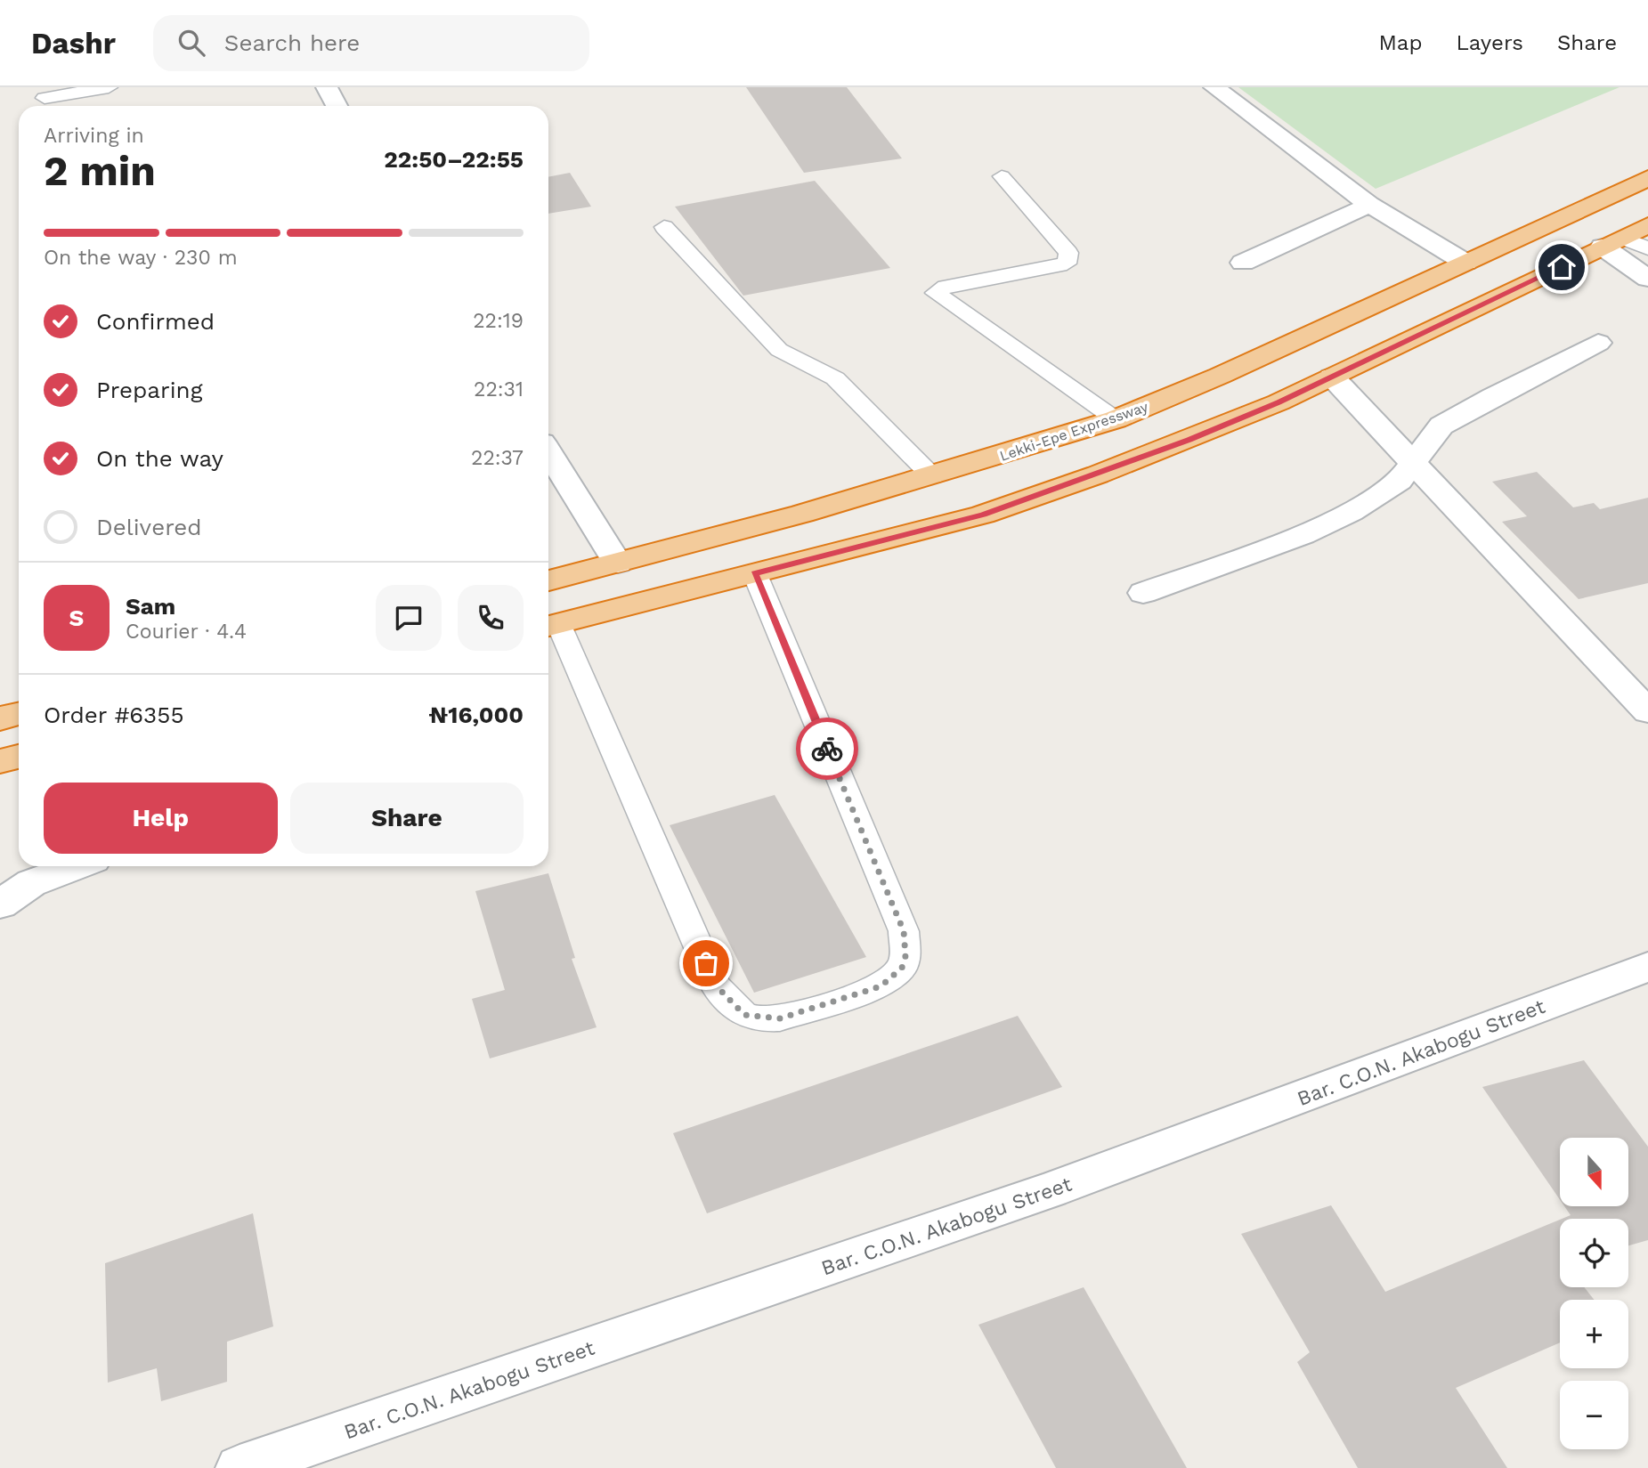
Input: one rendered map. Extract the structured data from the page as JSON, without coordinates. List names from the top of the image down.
{
  "streets": {
    "highway": ["Lekki-Epe Expressway"],
    "street": ["Bar. C.O.N. Akabogu Street"]
  },
  "north": "bottom",
  "page": {
    "header": "Dashr",
    "search": "Search here",
    "nav": ["Map", "Layers", "Share"],
    "heading": ["2 min", "Arriving in", "22:50–22:55"],
    "panel": [
      "Sam",
      "Courier · 4.4",
      "Order #6355",
      "₦16,000"
    ],
    "bar": "On the way · 230 m",
    "list": [
      ["Confirmed", "22:19"],
      ["Preparing", "22:31"],
      ["On the way", "22:37"],
      "Delivered"
    ],
    "round": "S",
    "buttons": ["Help", "Share"],
    "map_buttons": ["+", "−"]
  }
}
